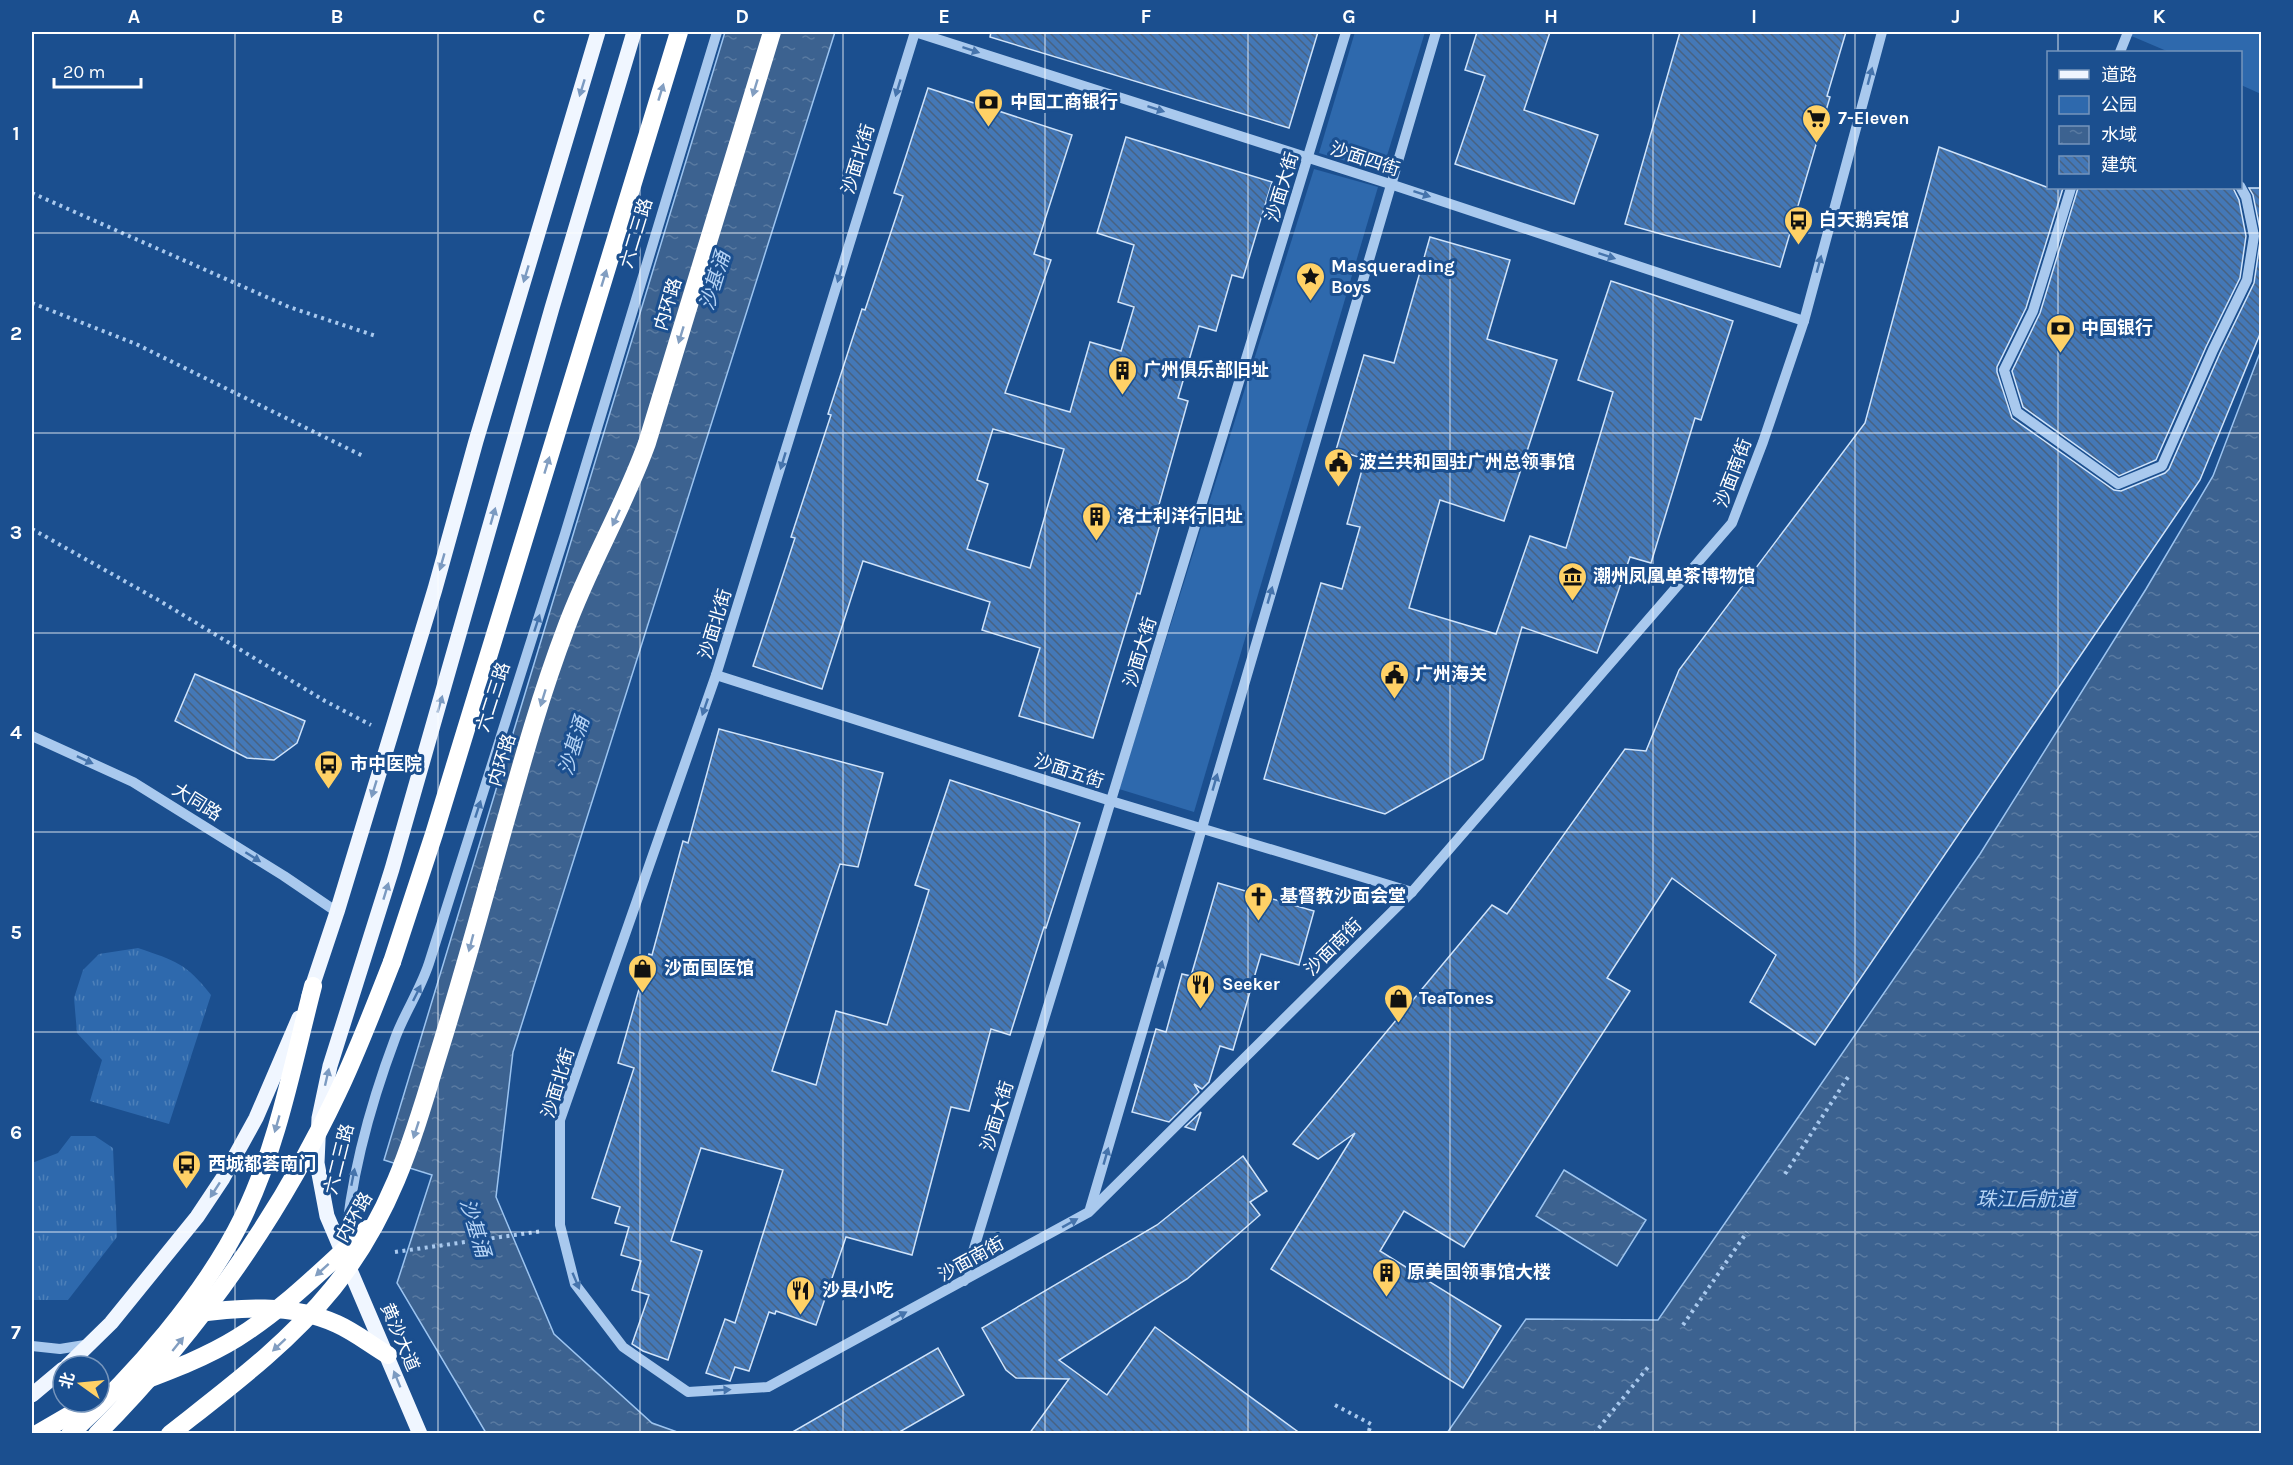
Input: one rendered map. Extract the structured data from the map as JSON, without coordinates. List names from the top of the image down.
{
  "streets": {
    "highway": ["内环路"],
    "main road": ["六二三路", "黄沙大道"],
    "street": [
      "沙面北街",
      "沙面四街",
      "沙面大街",
      "沙面南街",
      "沙面五街",
      "大同路"
    ]
  },
  "crossings": [
    ["沙面北街", "沙面四街"],
    ["沙面北街", "沙面南街"],
    ["沙面北街", "沙面五街"],
    ["沙面四街", "沙面大街"],
    ["沙面四街", "沙面南街"],
    ["沙面大街", "沙面南街"],
    ["沙面大街", "沙面五街"],
    ["六二三路", "黄沙大道"],
    ["沙面南街", "沙面五街"]
  ],
  "one_way": [
    "沙面北街",
    "沙面四街",
    "大同路",
    "黄沙大道"
  ],
  "water": ["沙基涌", "珠江后航道"],
  "places": {
    "bank": ["中国工商银行", "中国银行"],
    "supermarket": ["7-Eleven"],
    "bus stop": ["白天鹅宾馆", "市中医院", "西城都荟南门"],
    "place": ["Masquerading Boys"],
    "building": ["广州俱乐部旧址", "洛士利洋行旧址", "原美国领事馆大楼"],
    "public building": ["波兰共和国驻广州总领事馆", "广州海关"],
    "museum": ["潮州凤凰单茶博物馆"],
    "church": ["基督教沙面会堂"],
    "shop": ["沙面国医馆", "TeaTones"],
    "restaurant": ["Seeker", "沙县小吃"]
  },
  "legend": [
    "道路",
    "公园",
    "水域",
    "建筑"
  ],
  "scale_bar": "20 m",
  "north": "left",
  "grid": {
    "columns": [
      "A",
      "B",
      "C",
      "D",
      "E",
      "F",
      "G",
      "H",
      "I",
      "J",
      "K"
    ],
    "rows": [
      "1",
      "2",
      "3",
      "4",
      "5",
      "6",
      "7"
    ]
  }
}
